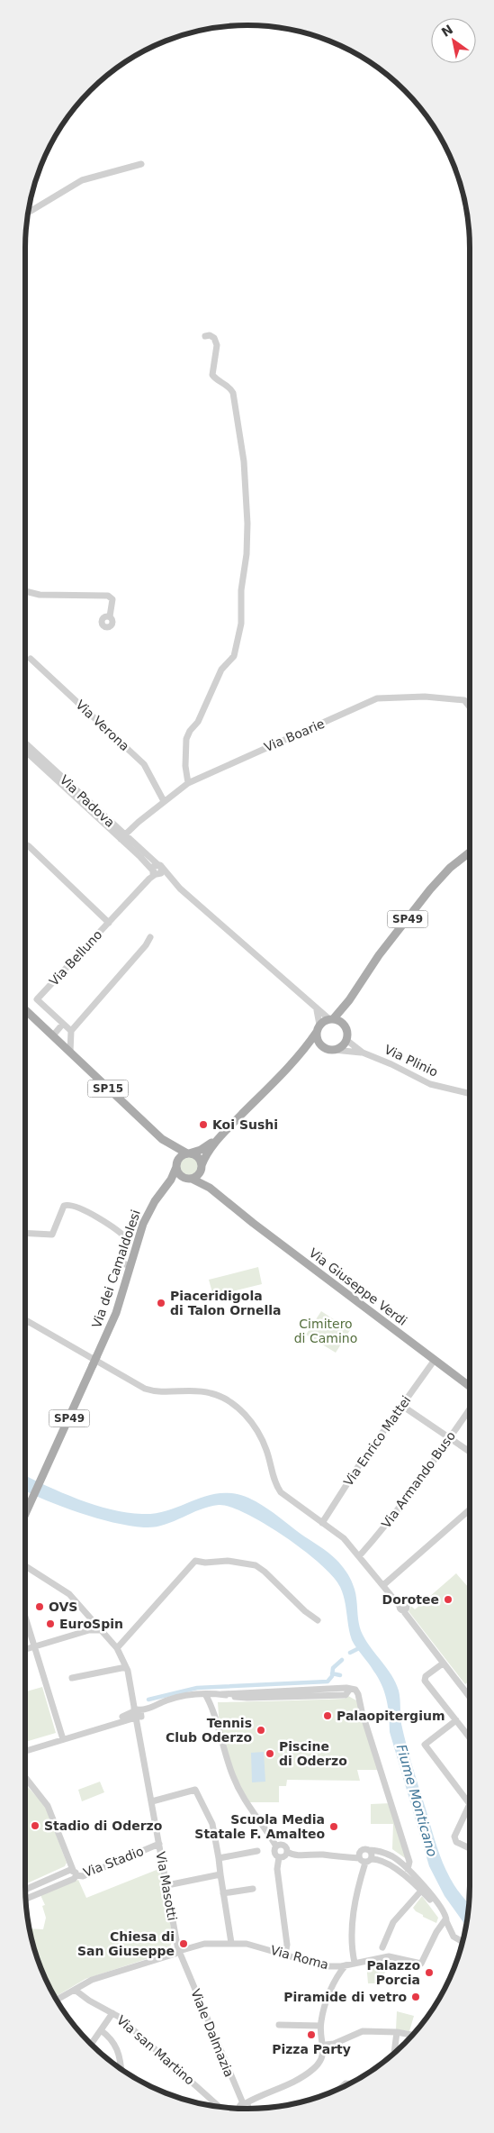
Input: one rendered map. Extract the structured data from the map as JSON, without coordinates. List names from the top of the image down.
{
  "streets": {
    "main road": [
      "SP49",
      "SP15",
      "Via dei Camaldolesi",
      "Via Giuseppe Verdi"
    ],
    "street": [
      "Via Verona",
      "Via Boarie",
      "Via Padova",
      "Via Belluno",
      "Via Plinio",
      "Via Enrico Mattei",
      "Via Armando Buso",
      "Via Stadio",
      "Via Masotti",
      "Via Roma",
      "Viale Dalmazia",
      "Via san Martino"
    ]
  },
  "crossings": [
    ["Via Verona", "Via Boarie"],
    ["Via Boarie", "Via Padova"],
    ["Via Padova", "Via Belluno"],
    ["SP49", "Via Plinio"],
    ["SP49", "SP15"],
    ["SP49", "Via dei Camaldolesi"],
    ["SP49", "Via Giuseppe Verdi"],
    ["SP15", "Via dei Camaldolesi"],
    ["SP15", "Via Giuseppe Verdi"],
    ["Via dei Camaldolesi", "Via Giuseppe Verdi"],
    ["Via Giuseppe Verdi", "Via Enrico Mattei"],
    ["Via Stadio", "Via Masotti"],
    ["Via Masotti", "Via Roma"],
    ["Via Masotti", "Viale Dalmazia"],
    ["Via Roma", "Viale Dalmazia"],
    ["Via Roma", "Via san Martino"]
  ],
  "water": ["Fiume Monticano"],
  "parks": ["Cimitero di Camino"],
  "places": [
    "Koi Sushi",
    "Piaceridigola di Talon Ornella",
    "Dorotee",
    "OVS",
    "EuroSpin",
    "Palaopitergium",
    "Tennis Club Oderzo",
    "Piscine di Oderzo",
    "Stadio di Oderzo",
    "Scuola Media Statale F. Amalteo",
    "Chiesa di San Giuseppe",
    "Palazzo Porcia",
    "Piramide di vetro",
    "Pizza Party"
  ],
  "north": "top left"
}
